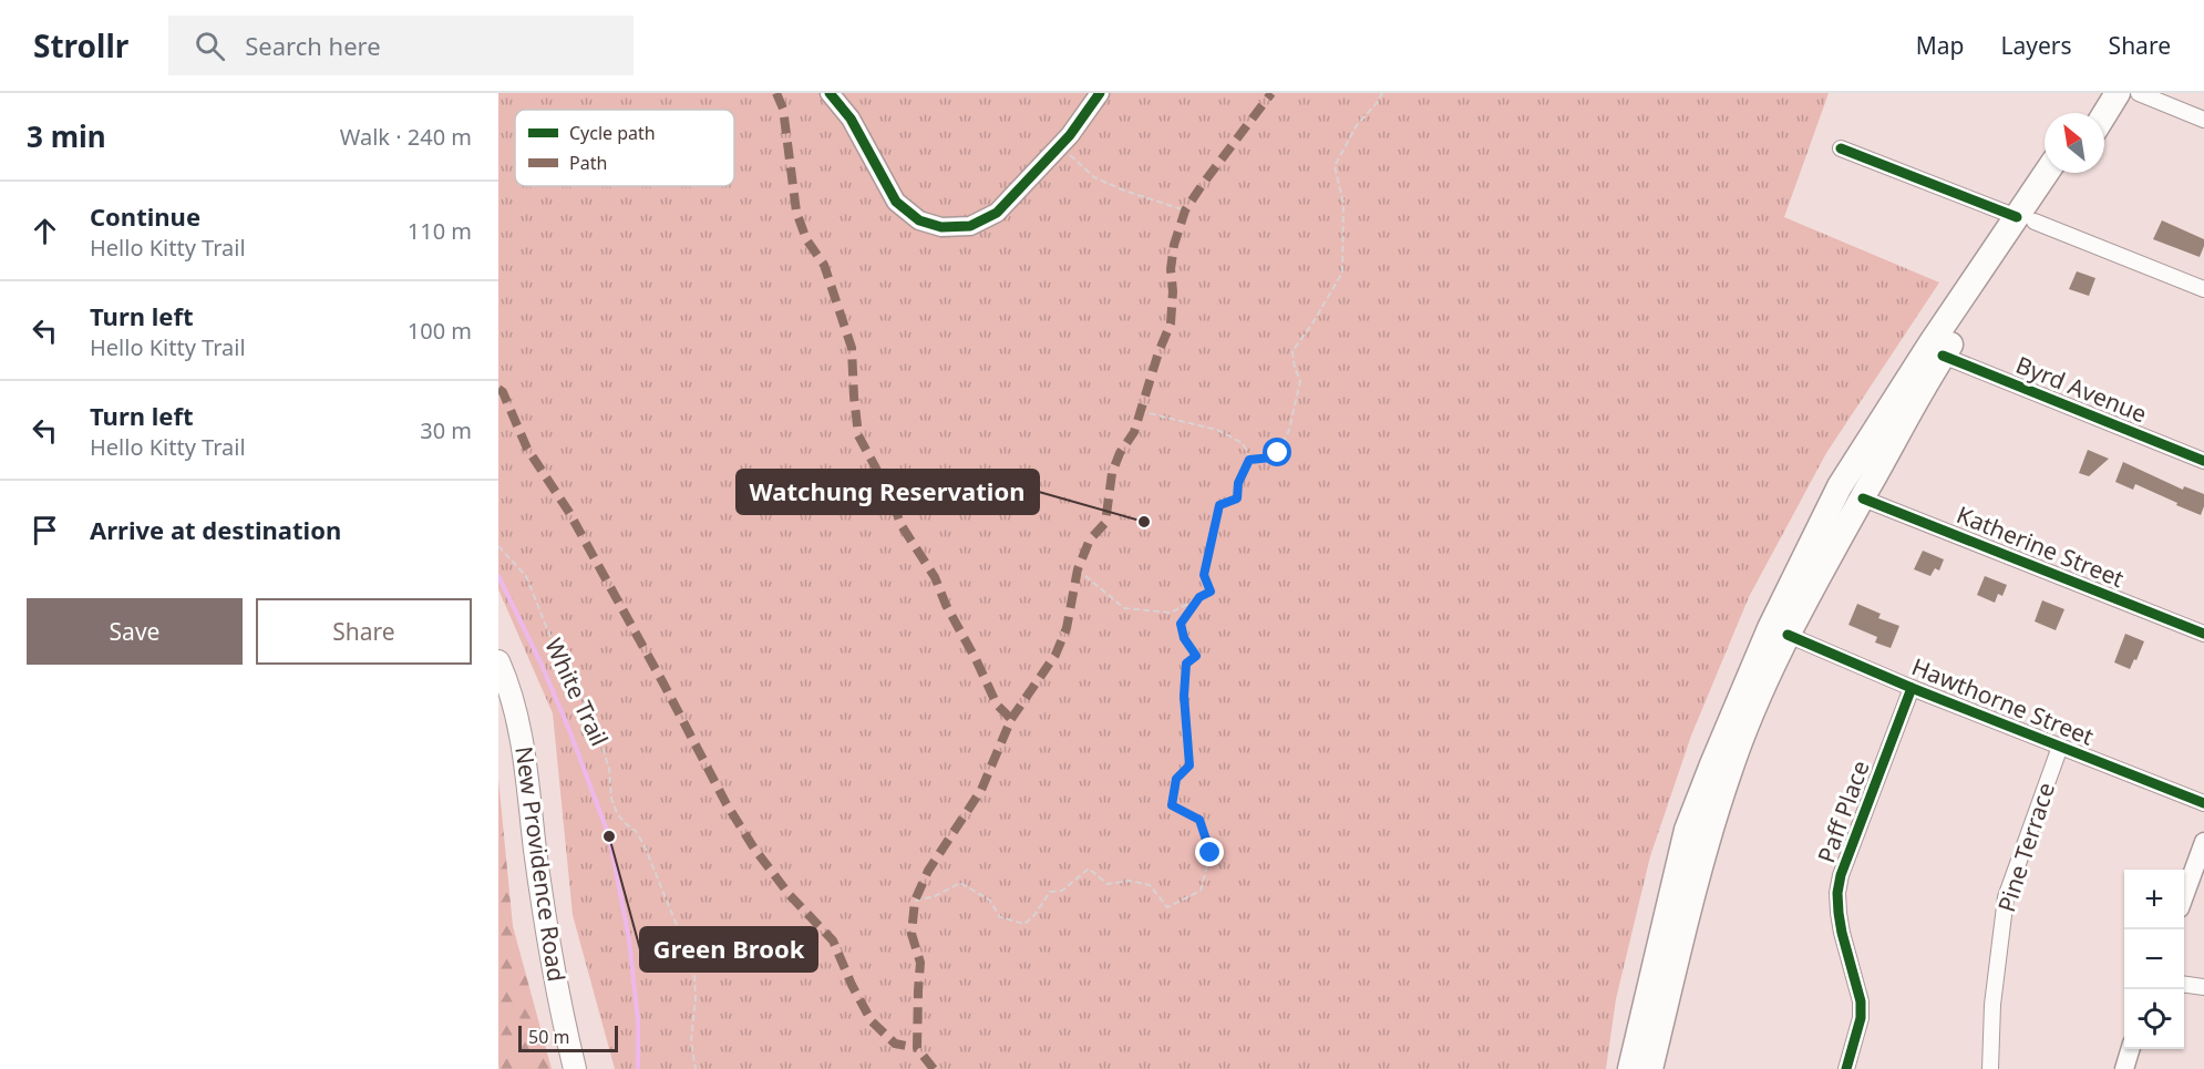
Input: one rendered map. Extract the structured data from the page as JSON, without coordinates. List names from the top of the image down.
{
  "streets": {
    "main road": ["New Providence Road"],
    "street": [
      "Byrd Avenue",
      "Katherine Street",
      "Hawthorne Street",
      "Paff Place",
      "Pine Terrace"
    ],
    "path": ["White Trail"]
  },
  "crossings": [
    ["Hawthorne Street", "Paff Place"],
    ["Hawthorne Street", "Pine Terrace"]
  ],
  "places": ["Watchung Reservation", "Green Brook"],
  "legend": ["Cycle path", "Path"],
  "scale_bar": "50 m",
  "north": "top left",
  "page": {
    "header": "Strollr",
    "search": "Search here",
    "nav": ["Map", "Layers", "Share"],
    "heading": ["3 min", "Walk · 240 m"],
    "list": [
      ["Continue", "Hello Kitty Trail", "110 m"],
      ["Turn left", "Hello Kitty Trail", "100 m"],
      ["Turn left", "Hello Kitty Trail", "30 m"],
      "Arrive at destination"
    ],
    "buttons": ["Save", "Share"],
    "map_buttons": ["+", "−"],
    "scale": "50 m"
  }
}
